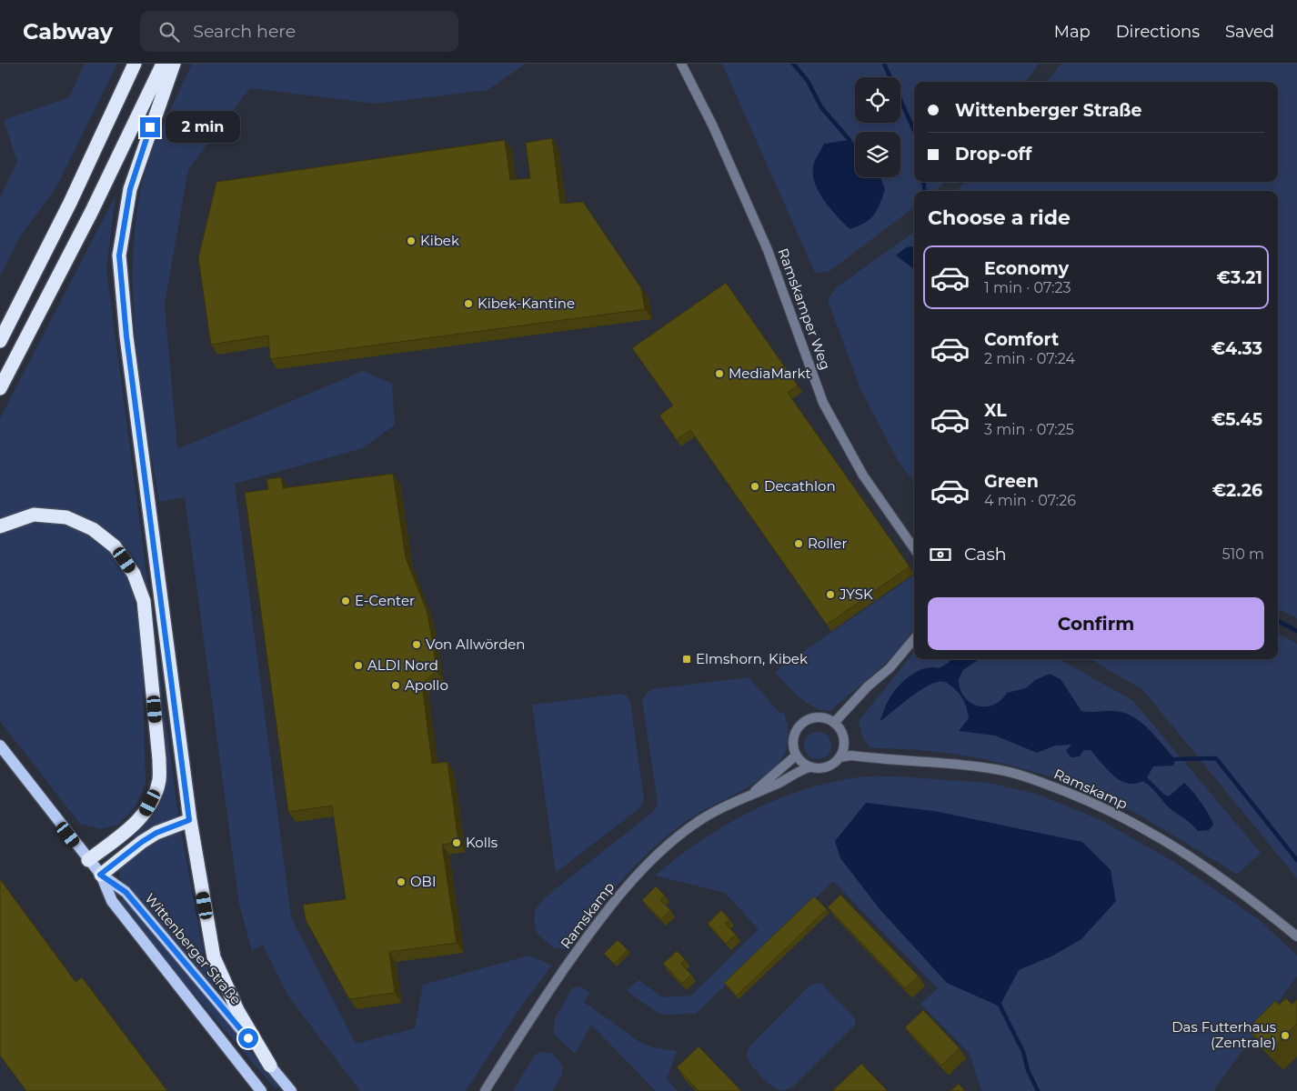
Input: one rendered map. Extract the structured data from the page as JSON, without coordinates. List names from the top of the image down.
{
  "streets": {
    "main road": ["Wittenberger Straße"],
    "street": ["Ramskamper Weg", "Ramskamp"]
  },
  "places": {
    "other": [
      "Kibek",
      "Kibek-Kantine",
      "MediaMarkt",
      "Decathlon",
      "Roller",
      "JYSK",
      "E-Center",
      "Von Allwörden",
      "ALDI Nord",
      "Apollo",
      "Kolls",
      "OBI",
      "Das Futterhaus (Zentrale)"
    ],
    "transit": ["Elmshorn, Kibek"]
  },
  "page": {
    "header": "Cabway",
    "search": "Search here",
    "nav": ["Map", "Directions", "Saved"],
    "banner": ["Wittenberger Straße", "Drop-off"],
    "bubble": "2 min",
    "heading": "Choose a ride",
    "list": [
      {
        "name": "Economy",
        "note": "1 min · 07:23",
        "value": "€3.21"
      },
      {
        "name": "Comfort",
        "note": "2 min · 07:24",
        "value": "€4.33"
      },
      {
        "name": "XL",
        "note": "3 min · 07:25",
        "value": "€5.45"
      },
      {
        "name": "Green",
        "note": "4 min · 07:26",
        "value": "€2.26"
      }
    ],
    "pay": ["Cash", "510 m"],
    "buttons": "Confirm"
  }
}
